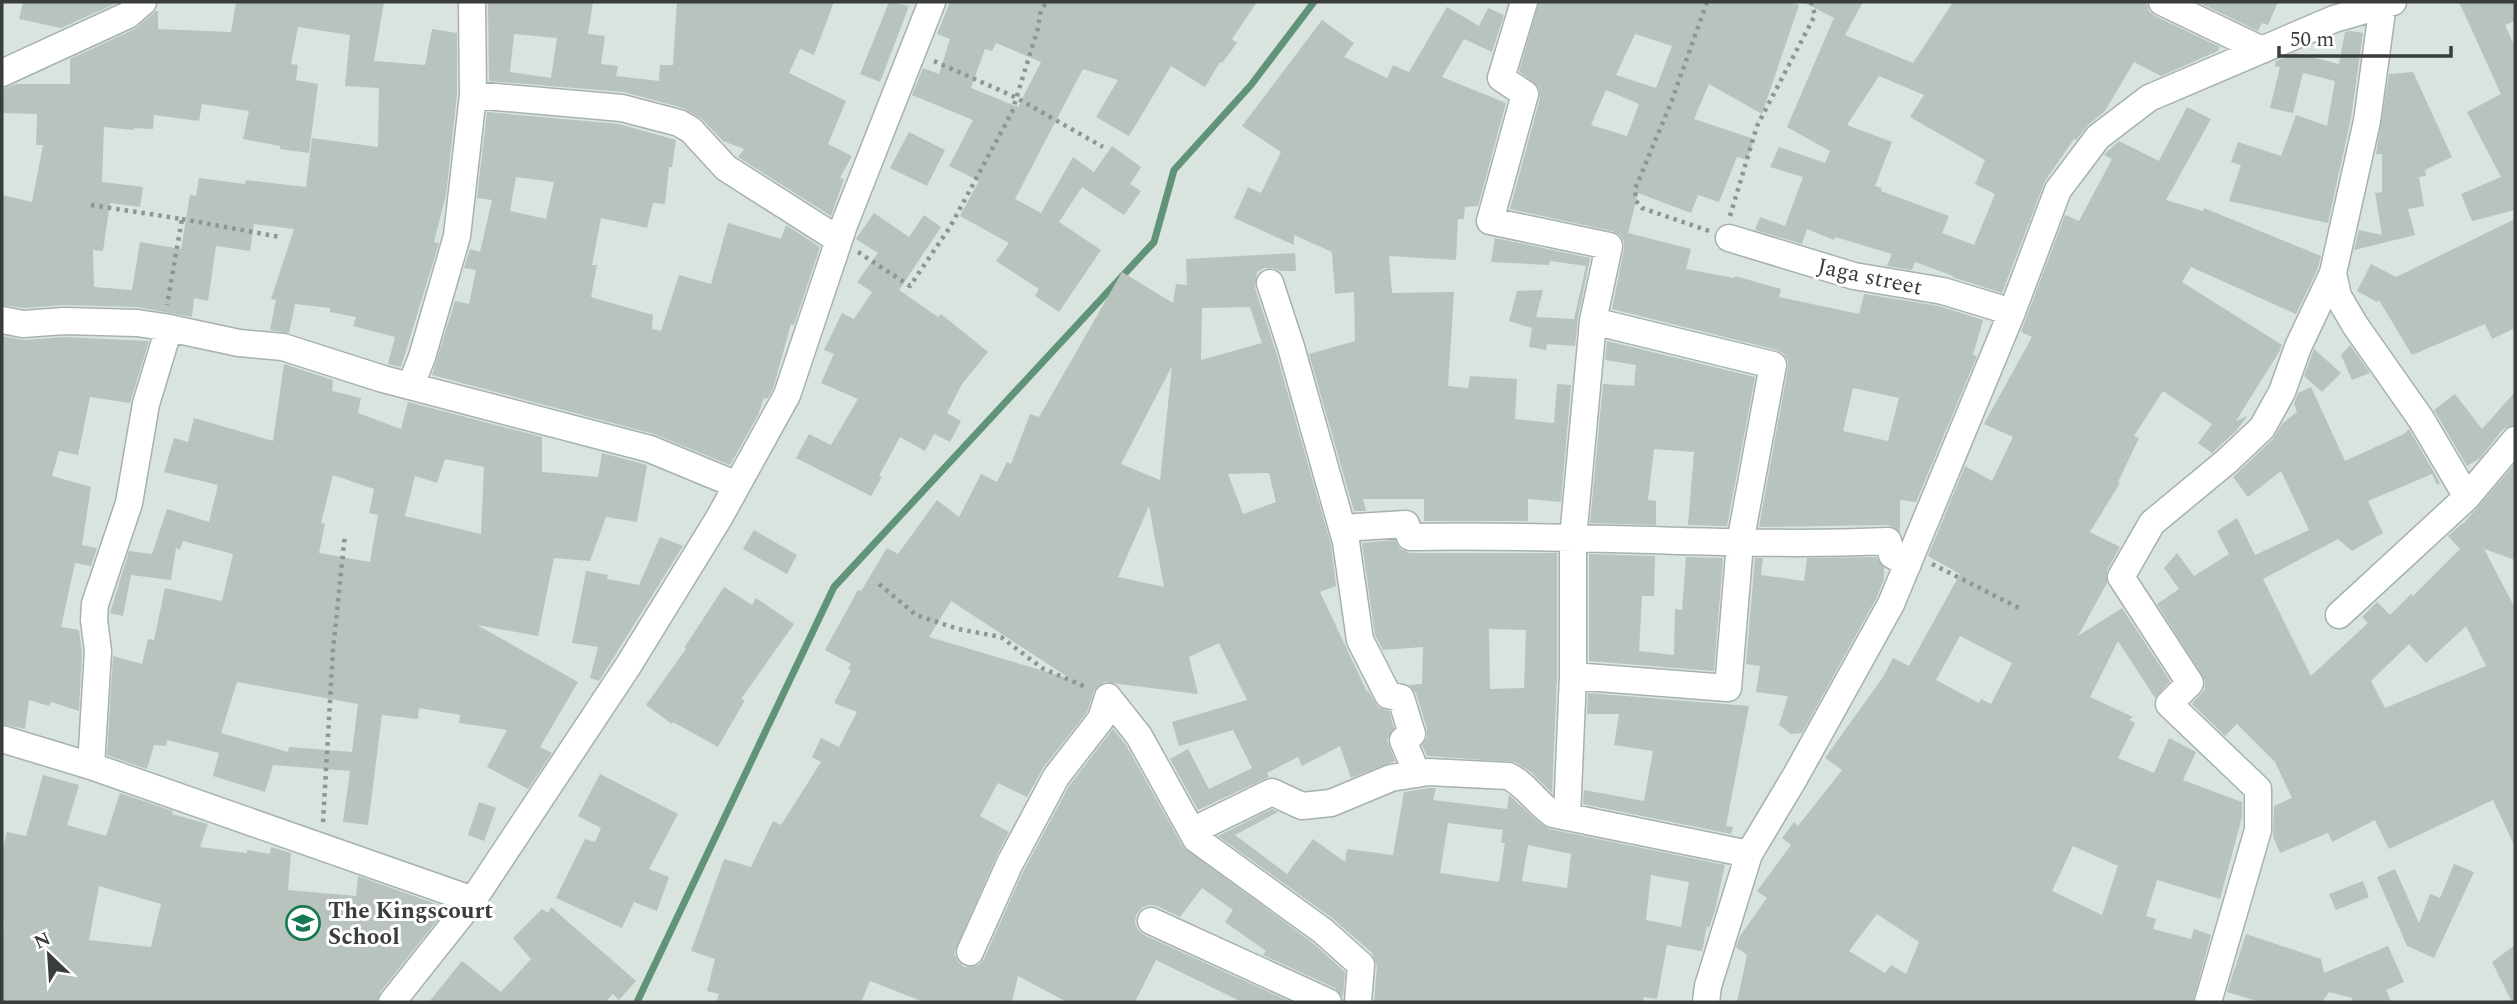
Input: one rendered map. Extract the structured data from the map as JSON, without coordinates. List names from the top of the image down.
{
  "streets": {
    "street": ["Jaga street"]
  },
  "places": {
    "school or university": ["The Kingscourt School"]
  },
  "scale_bar": "50 m",
  "north": "top left"
}
